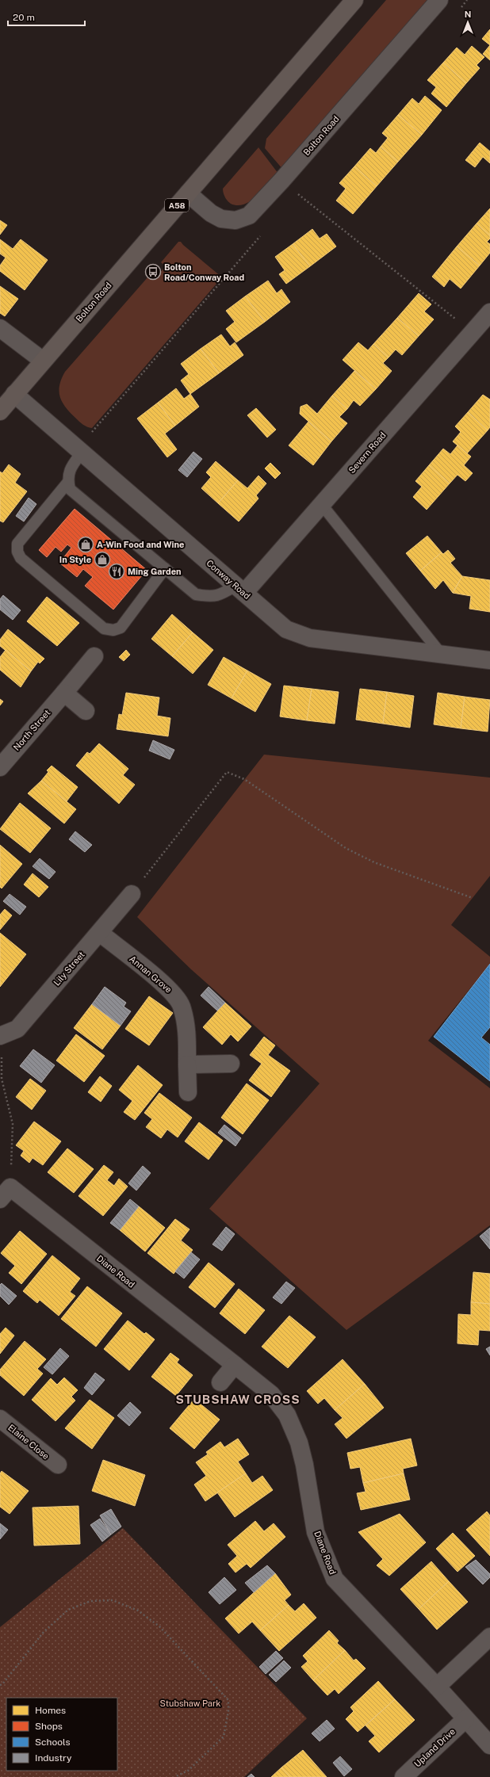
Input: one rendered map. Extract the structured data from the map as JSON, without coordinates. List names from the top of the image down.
{
  "streets": {
    "main road": ["Bolton Road", "A58"],
    "street": [
      "Severn Road",
      "Conway Road",
      "North Street",
      "Lily Street",
      "Annan Grove",
      "Diane Road",
      "Elaine Close",
      "Upland Drive"
    ]
  },
  "crossings": [
    ["Bolton Road", "Conway Road"],
    ["Severn Road", "Conway Road"],
    ["Lily Street", "Annan Grove"],
    ["Diane Road", "Upland Drive"]
  ],
  "districts": ["STUBSHAW CROSS"],
  "parks": ["Stubshaw Park"],
  "places": {
    "bus stop": ["Bolton Road/Conway Road"],
    "shop": ["A-Win Food and Wine", "In Style"],
    "restaurant": ["Ming Garden"]
  },
  "legend": [
    "Homes",
    "Shops",
    "Schools",
    "Industry"
  ],
  "scale_bar": "20 m",
  "north": "top"
}
